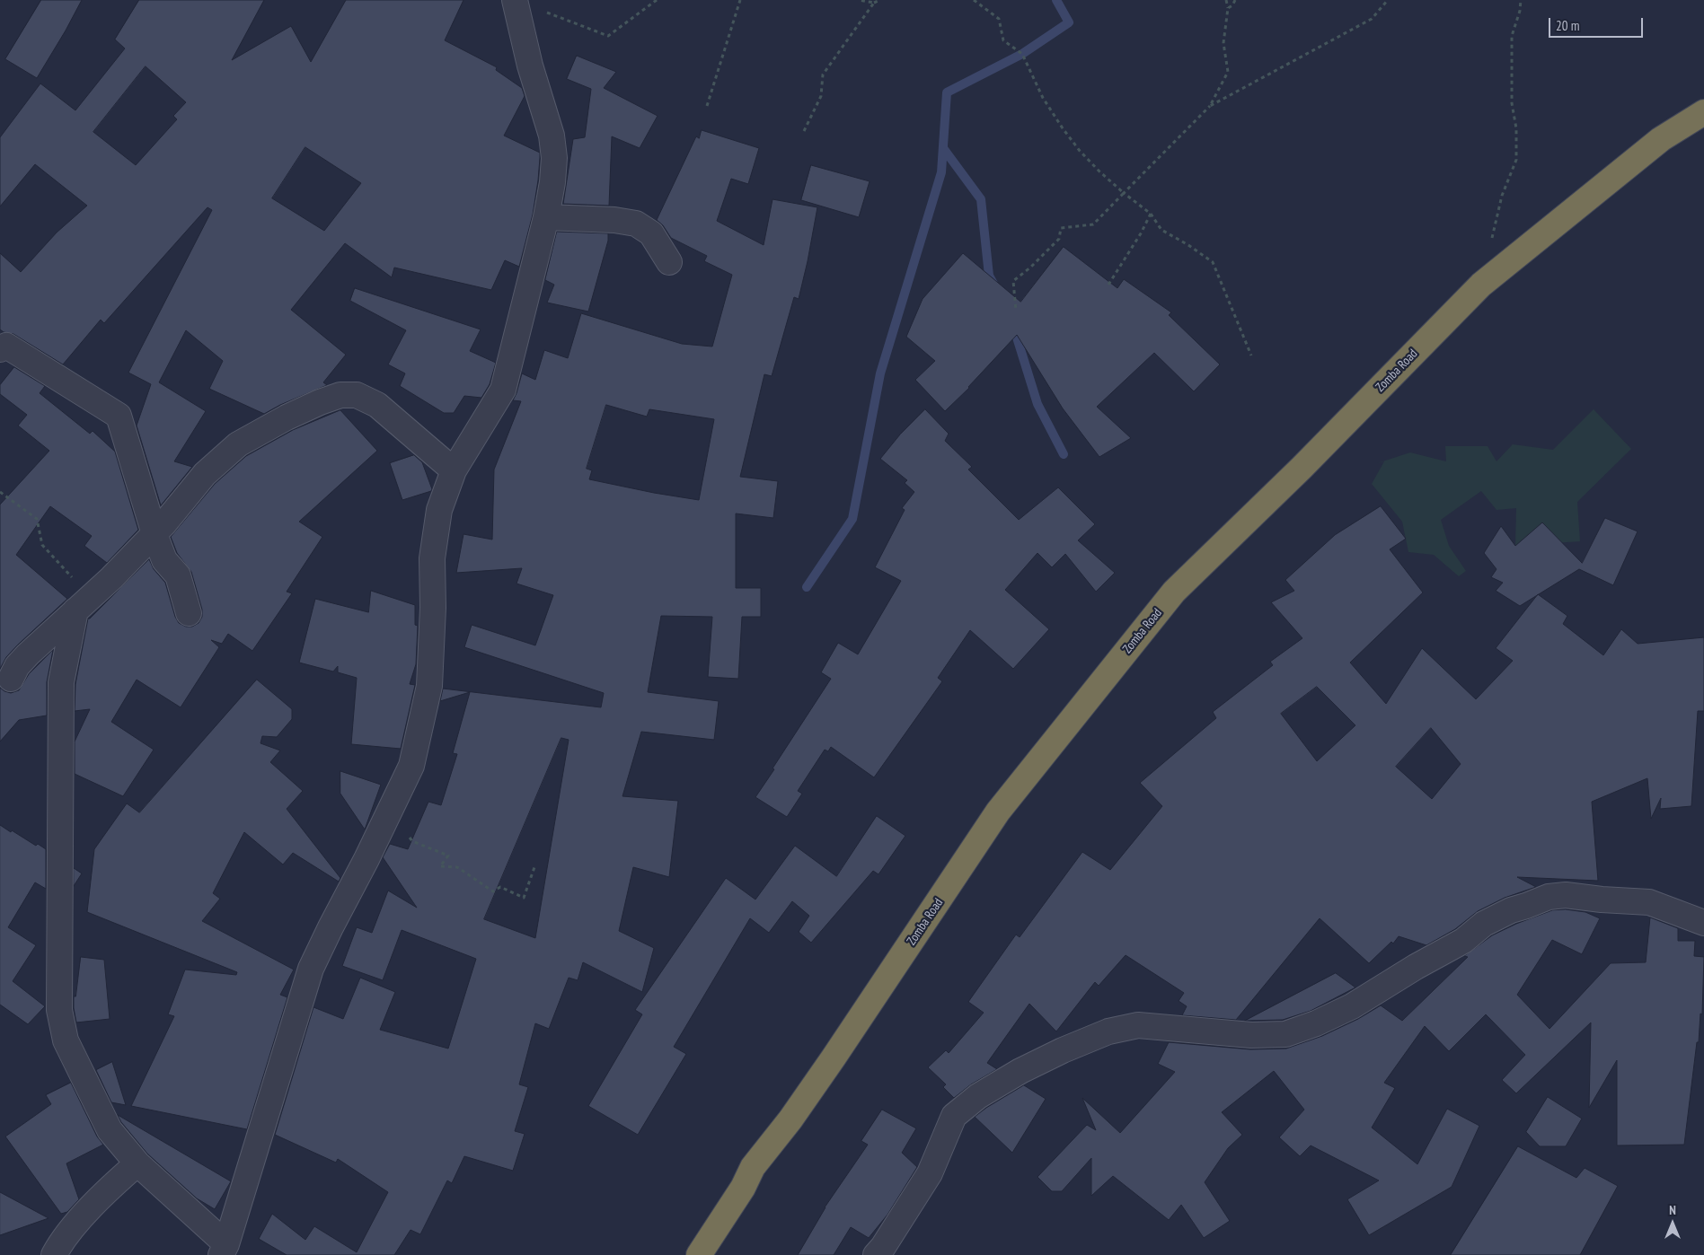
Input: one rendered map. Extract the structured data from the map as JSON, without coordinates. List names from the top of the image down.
{
  "streets": {
    "highway": ["Zomba Road"]
  },
  "scale_bar": "20 m",
  "north": "top"
}
